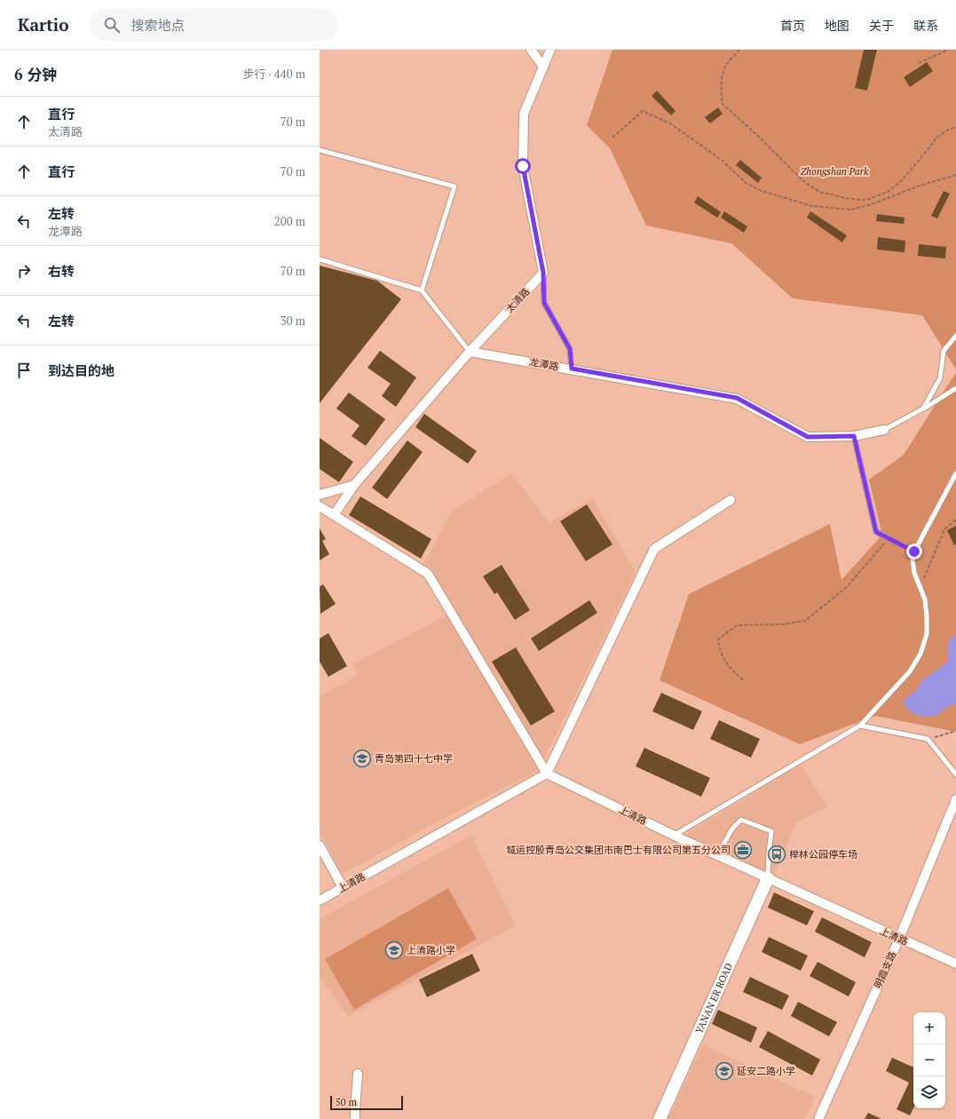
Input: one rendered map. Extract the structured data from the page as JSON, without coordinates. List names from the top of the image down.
{
  "streets": {
    "street": [
      "太清路",
      "龙潭路",
      "上清路",
      "明霞支路",
      "YANAN ER ROAD"
    ]
  },
  "crossings": [
    ["太清路", "龙潭路"],
    ["上清路", "明霞支路"],
    ["上清路", "YANAN ER ROAD"]
  ],
  "parks": ["Zhongshan Park"],
  "places": {
    "school or university": ["青岛第四十七中学", "上清路小学", "延安二路小学"],
    "office": ["城运控股青岛公交集团市南巴士有限公司第五分公司"],
    "bus stop": ["榉林公园停车场"]
  },
  "scale_bar": "50 m",
  "page": {
    "header": "Kartio",
    "search": "搜索地点",
    "nav": [
      "首页",
      "地图",
      "关于",
      "联系"
    ],
    "heading": ["6 分钟", "步行 · 440 m"],
    "list": [
      ["直行", "太清路", "70 m"],
      ["直行", "70 m"],
      ["左转", "龙潭路", "200 m"],
      ["右转", "70 m"],
      ["左转", "30 m"],
      "到达目的地"
    ],
    "map_buttons": ["+", "−"],
    "scale": "50 m"
  }
}
